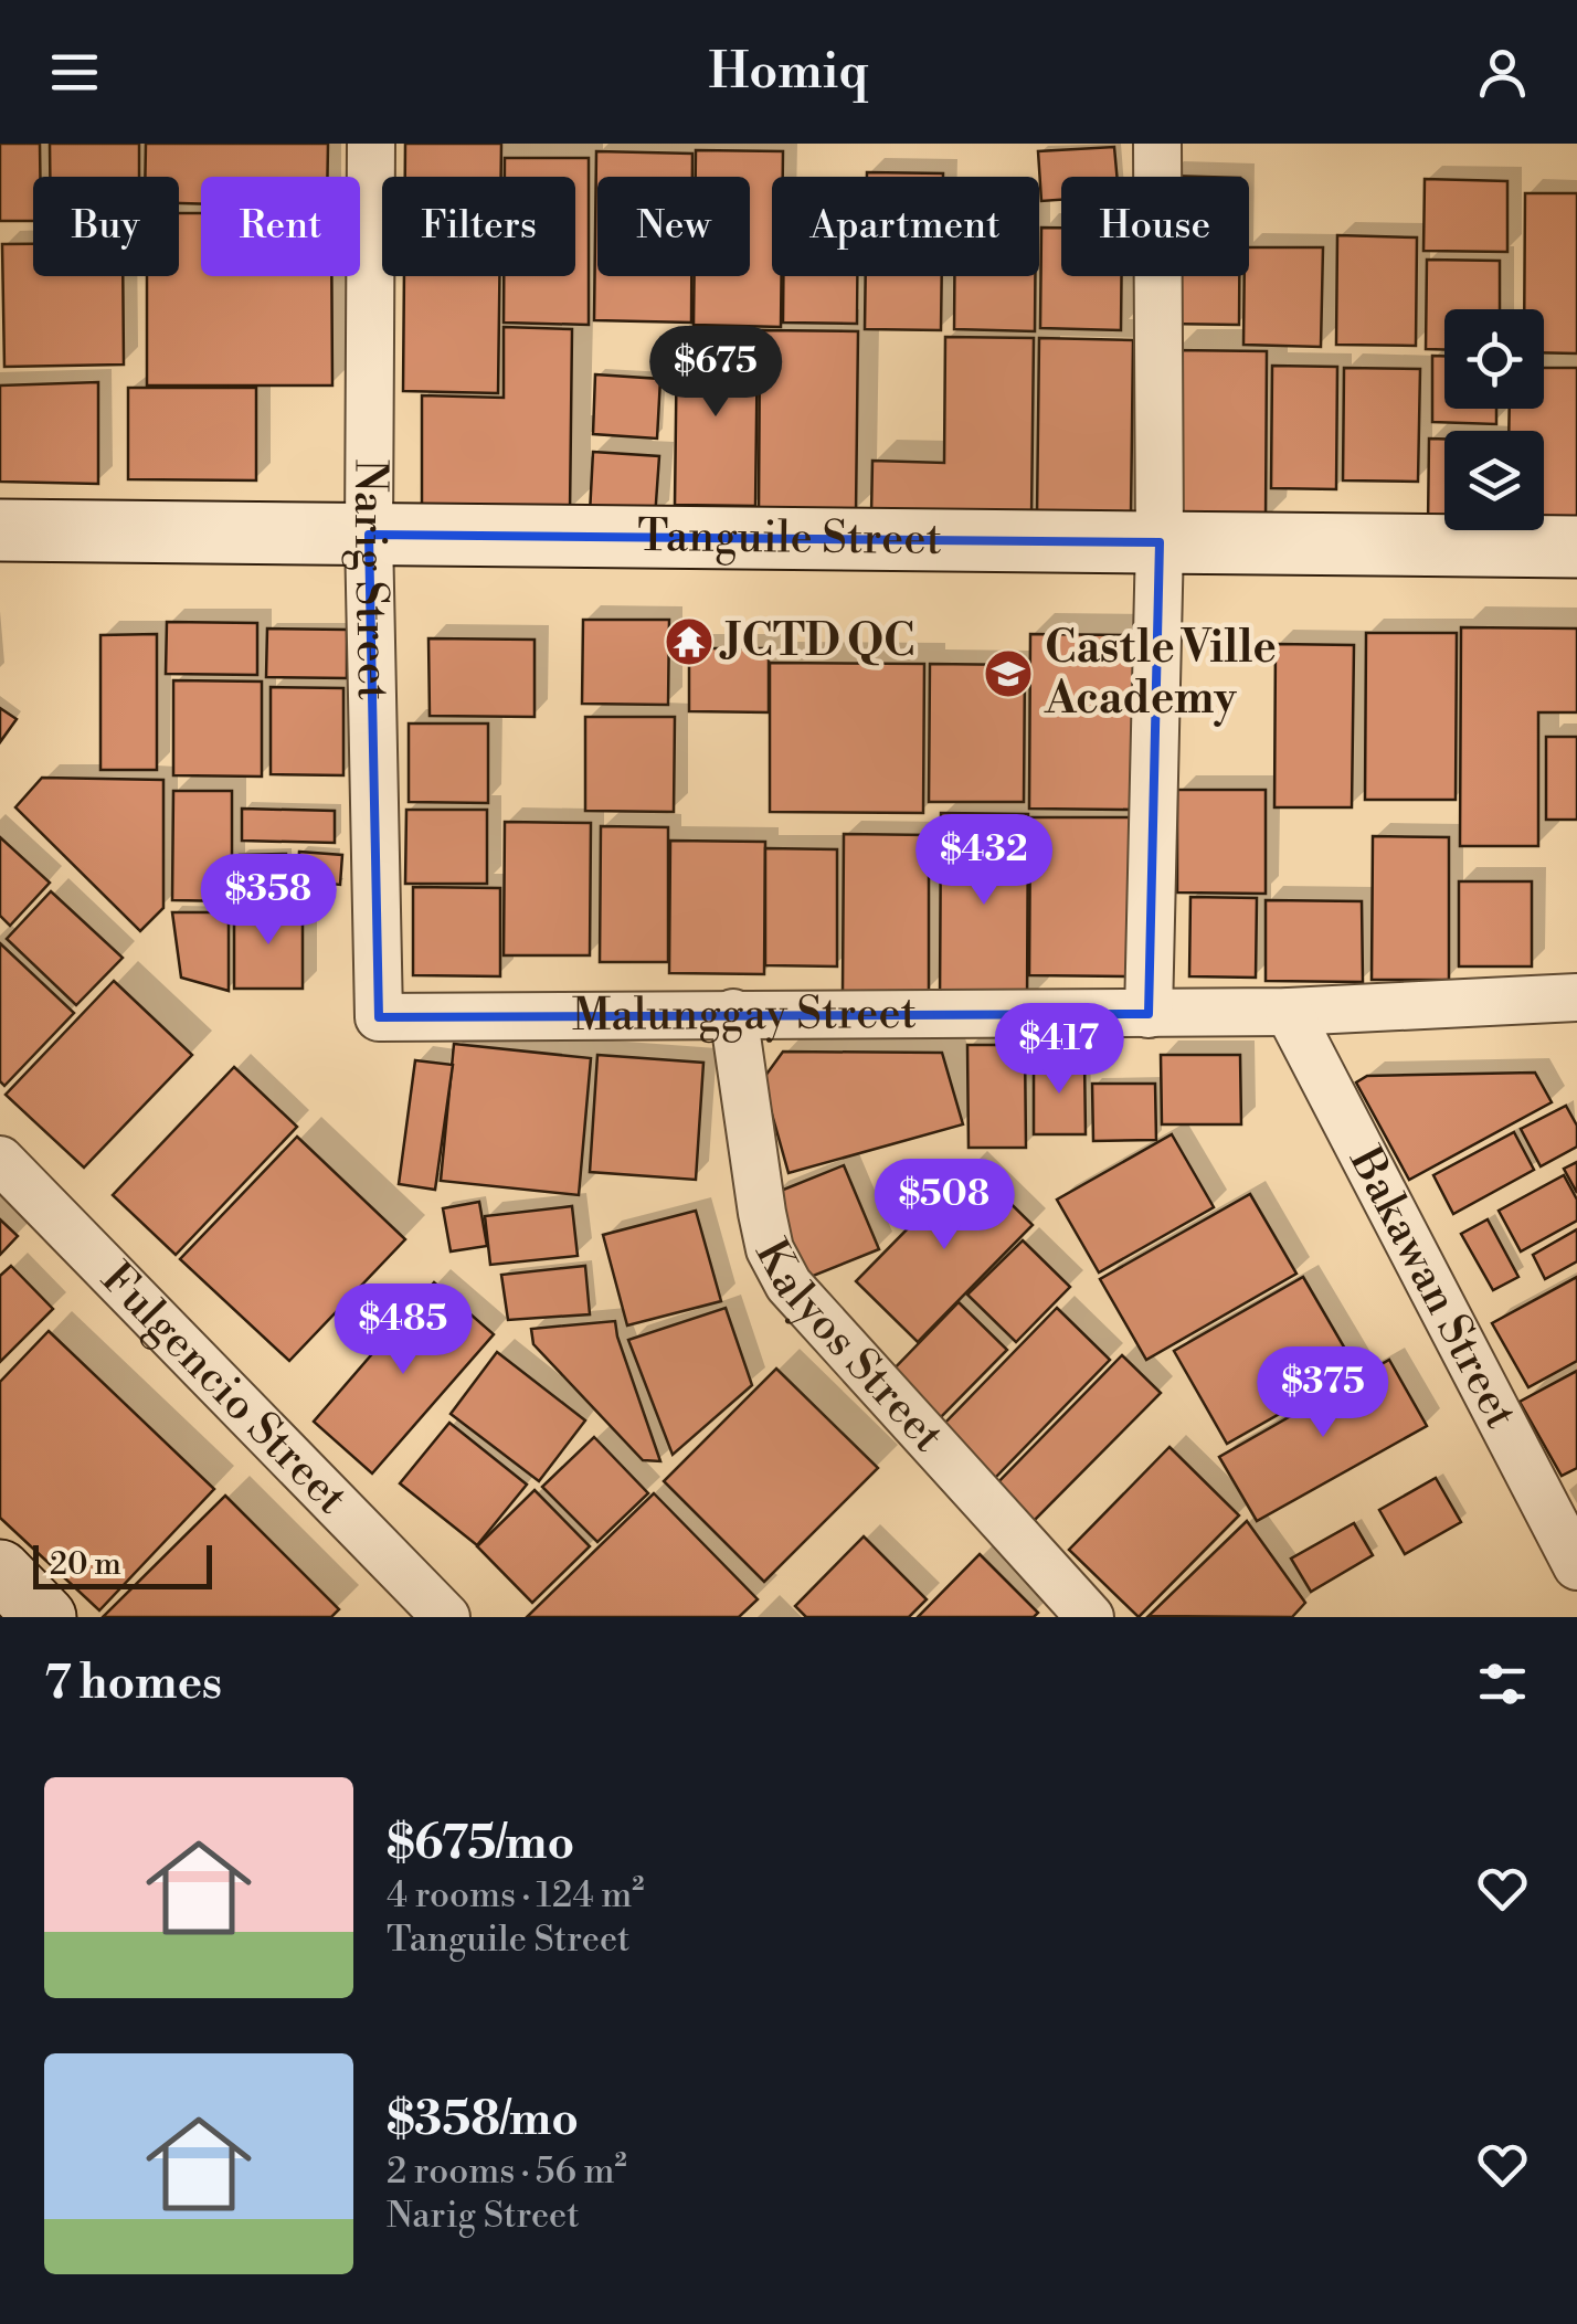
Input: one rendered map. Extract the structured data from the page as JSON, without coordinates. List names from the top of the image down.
{
  "streets": {
    "street": [
      "Tanguile Street",
      "Narig Street",
      "Malunggay Street",
      "Bakawan Street",
      "Kalyos Street",
      "Fulgencio Street"
    ]
  },
  "crossings": [
    ["Tanguile Street", "Narig Street"],
    ["Narig Street", "Malunggay Street"],
    ["Malunggay Street", "Bakawan Street"],
    ["Malunggay Street", "Kalyos Street"]
  ],
  "places": {
    "temple": ["JCTD QC"],
    "school or university": ["Castle Ville Academy"]
  },
  "scale_bar": "20 m",
  "page": {
    "header": "Homiq",
    "chip": [
      "Buy",
      "Rent",
      "Filters",
      "New",
      "Apartment",
      "House"
    ],
    "price": [
      "$675",
      "$432",
      "$358",
      "$417",
      "$508",
      "$485",
      "$375"
    ],
    "scale": "20 m",
    "heading": "7 homes",
    "list": [
      {
        "name": "$675/mo",
        "note": "4 rooms · 124 m² · Tanguile Street"
      },
      {
        "name": "$358/mo",
        "note": "2 rooms · 56 m² · Narig Street"
      }
    ]
  }
}
